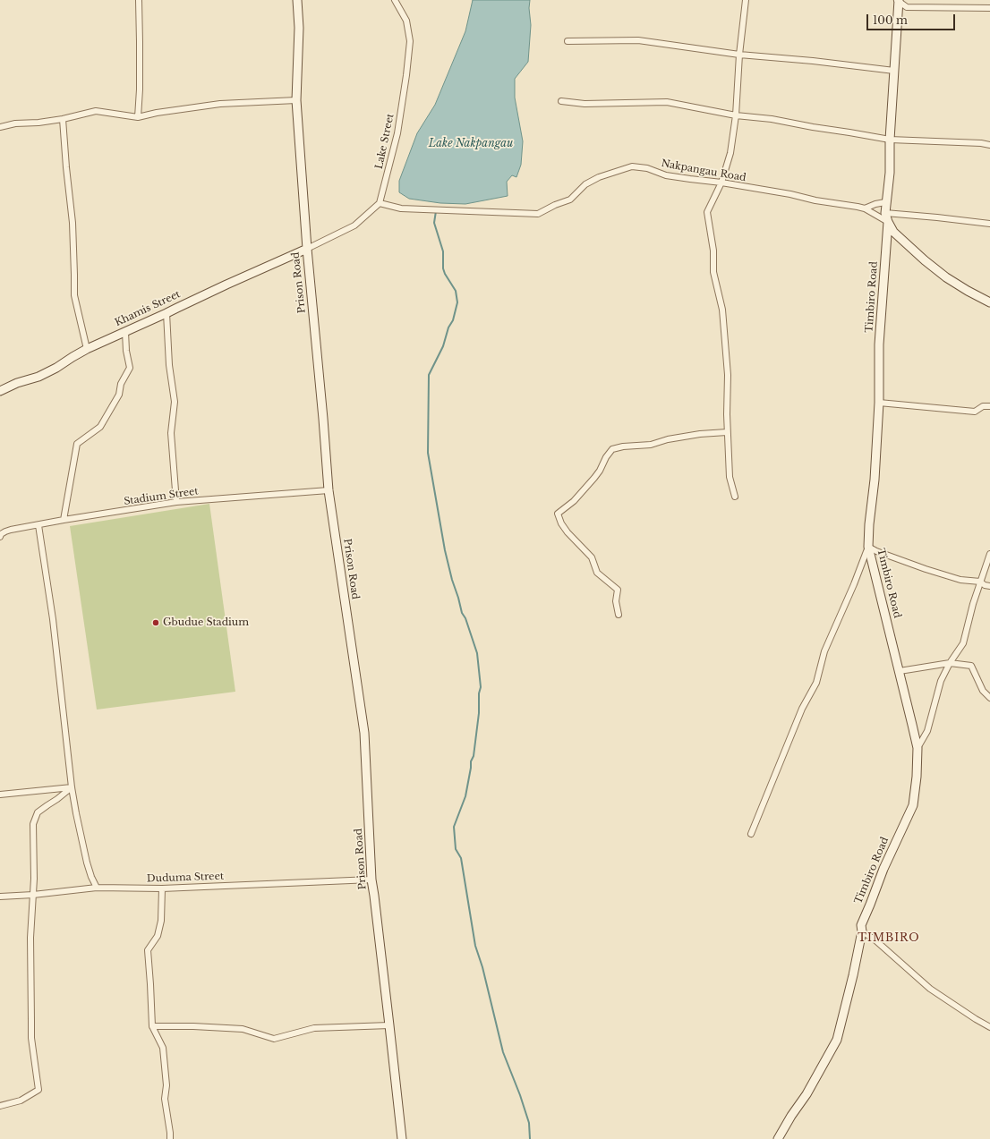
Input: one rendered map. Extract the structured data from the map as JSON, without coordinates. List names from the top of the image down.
{
  "streets": {
    "street": [
      "Lake Street",
      "Nakpangau Road",
      "Prison Road",
      "Timbiro Road",
      "Khamis Street",
      "Stadium Street",
      "Duduma Street"
    ]
  },
  "crossings": [
    ["Lake Street", "Nakpangau Road"],
    ["Nakpangau Road", "Timbiro Road"],
    ["Prison Road", "Khamis Street"],
    ["Prison Road", "Stadium Street"],
    ["Prison Road", "Duduma Street"]
  ],
  "districts": ["TIMBIRO"],
  "water": ["Lake Nakpangau"],
  "places": ["Gbudue Stadium"],
  "scale_bar": "100 m"
}
